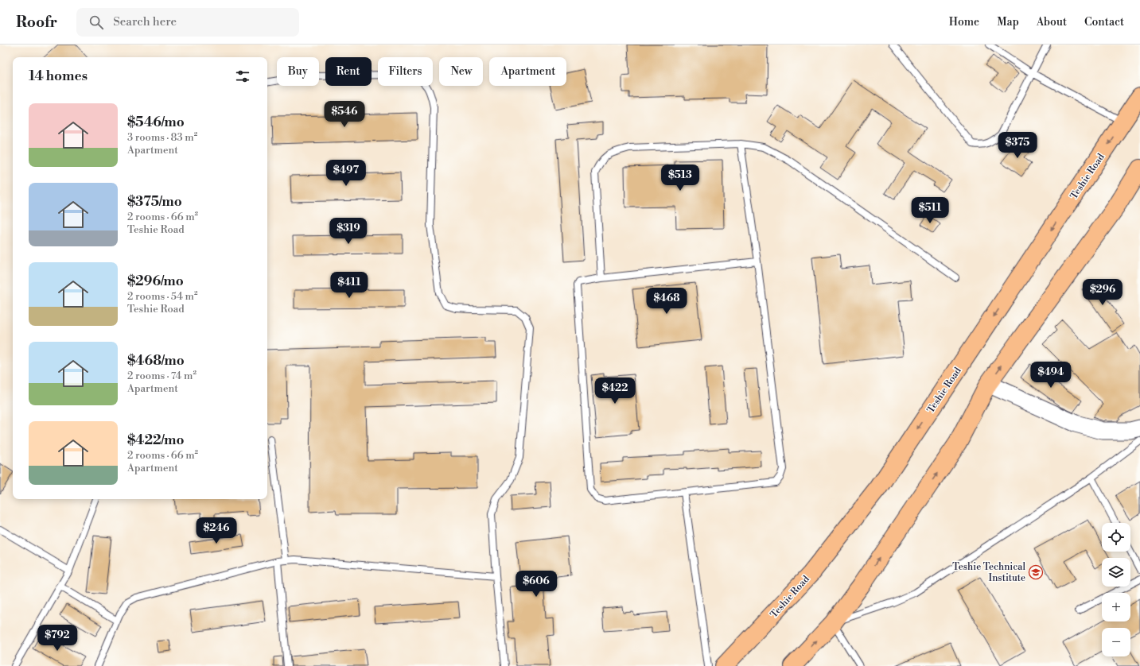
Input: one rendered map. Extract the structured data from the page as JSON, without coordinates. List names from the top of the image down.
{
  "streets": {
    "main road": ["Teshie Road"]
  },
  "places": {
    "school or university": ["Teshie Technical Institute"]
  },
  "page": {
    "header": "Roofr",
    "search": "Search here",
    "nav": [
      "Home",
      "Map",
      "About",
      "Contact"
    ],
    "chip": [
      "Buy",
      "Rent",
      "Filters",
      "New",
      "Apartment"
    ],
    "heading": "14 homes",
    "list": [
      {
        "name": "$546/mo",
        "note": "3 rooms · 83 m² · Apartment"
      },
      {
        "name": "$375/mo",
        "note": "2 rooms · 66 m² · Teshie Road"
      },
      {
        "name": "$296/mo",
        "note": "2 rooms · 54 m² · Teshie Road"
      },
      {
        "name": "$468/mo",
        "note": "2 rooms · 74 m² · Apartment"
      },
      {
        "name": "$422/mo",
        "note": "2 rooms · 66 m² · Apartment"
      }
    ],
    "price": [
      "$546",
      "$375",
      "$497",
      "$513",
      "$511",
      "$319",
      "$411",
      "$296",
      "$468",
      "$494",
      "$422",
      "$246",
      "$606",
      "$792"
    ],
    "map_buttons": ["+", "−"]
  }
}
